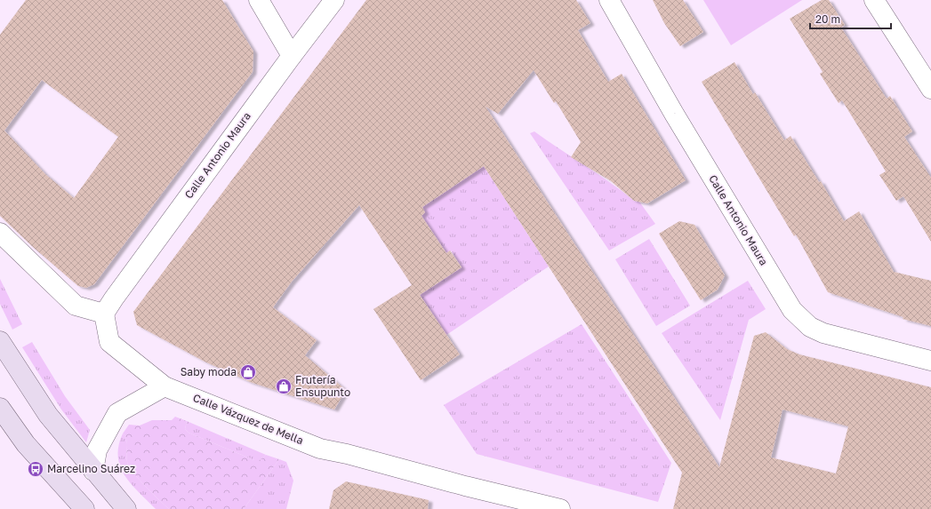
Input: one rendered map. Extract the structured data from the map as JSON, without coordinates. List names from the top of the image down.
{
  "streets": {
    "street": ["Calle Antonio Maura", "Calle Vázquez de Mella"]
  },
  "crossings": [
    ["Calle Antonio Maura", "Calle Vázquez de Mella"]
  ],
  "places": {
    "shop": ["Saby moda", "Frutería Ensupunto"],
    "bus stop": ["Marcelino Suárez"]
  },
  "scale_bar": "20 m"
}
